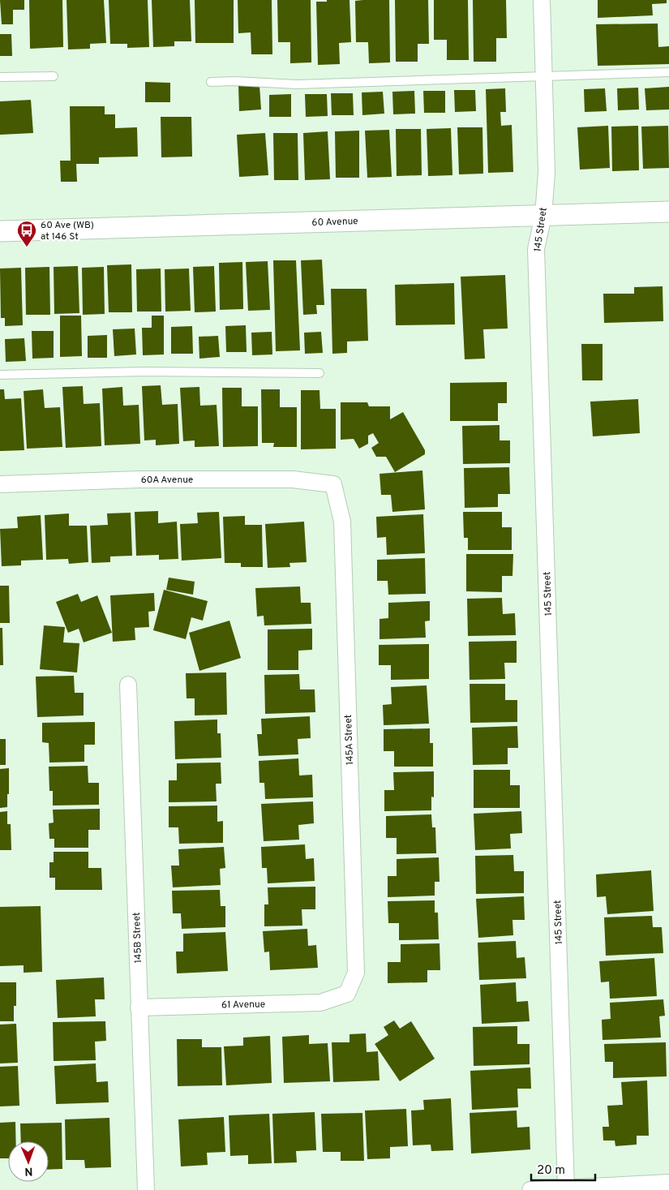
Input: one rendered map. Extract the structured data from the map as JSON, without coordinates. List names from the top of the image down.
{
  "streets": {
    "street": [
      "60 Avenue",
      "145 Street",
      "60A Avenue",
      "145A Street",
      "145B Street",
      "61 Avenue"
    ]
  },
  "crossings": [
    ["60 Avenue", "145 Street"],
    ["60A Avenue", "145A Street"],
    ["145A Street", "61 Avenue"],
    ["145B Street", "61 Avenue"]
  ],
  "places": {
    "bus stop": ["60 Ave (WB) at 146 St"]
  },
  "scale_bar": "20 m",
  "north": "bottom"
}
